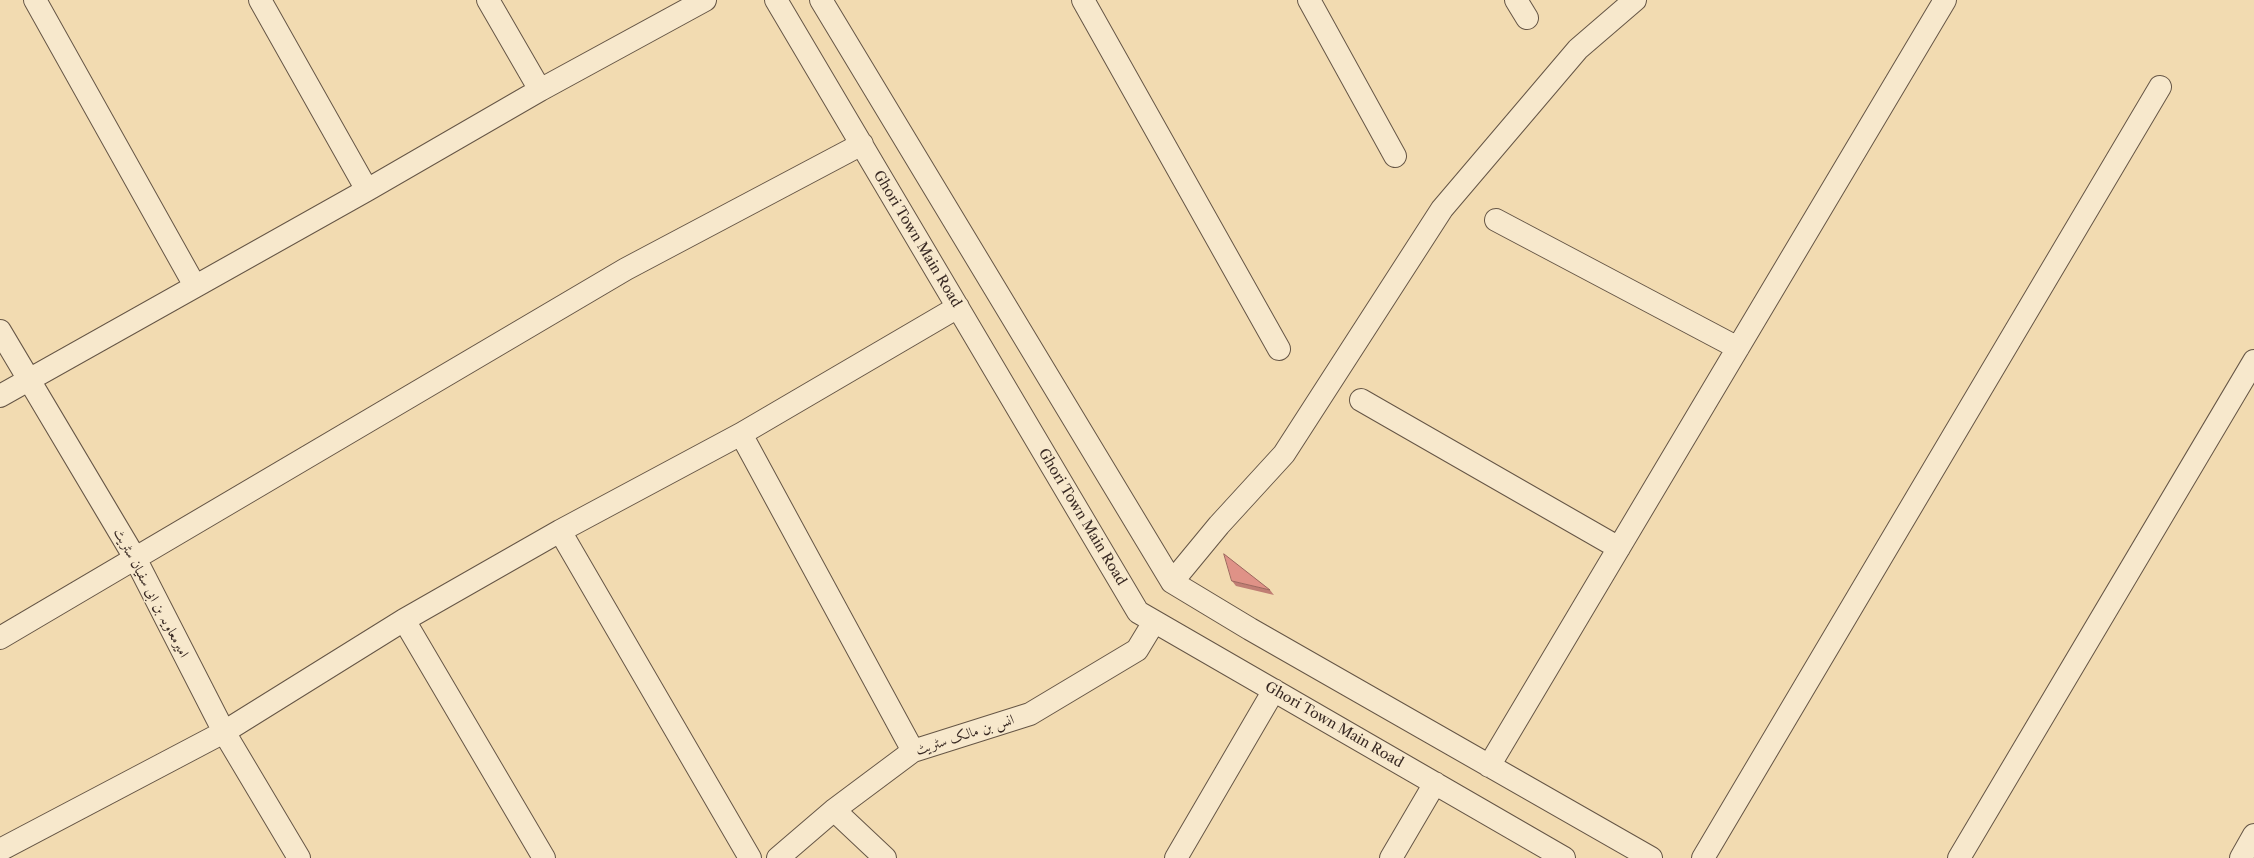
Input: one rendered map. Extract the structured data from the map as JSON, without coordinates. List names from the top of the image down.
{
  "streets": {
    "street": ["Ghori Town Main Road", "امیرمعاویہ بن ابی سفیان سٹریٹ", "انس بن مالک سٹریٹ"]
  },
  "crossings": [
    ["Ghori Town Main Road", "انس بن مالک سٹریٹ"]
  ]
}
